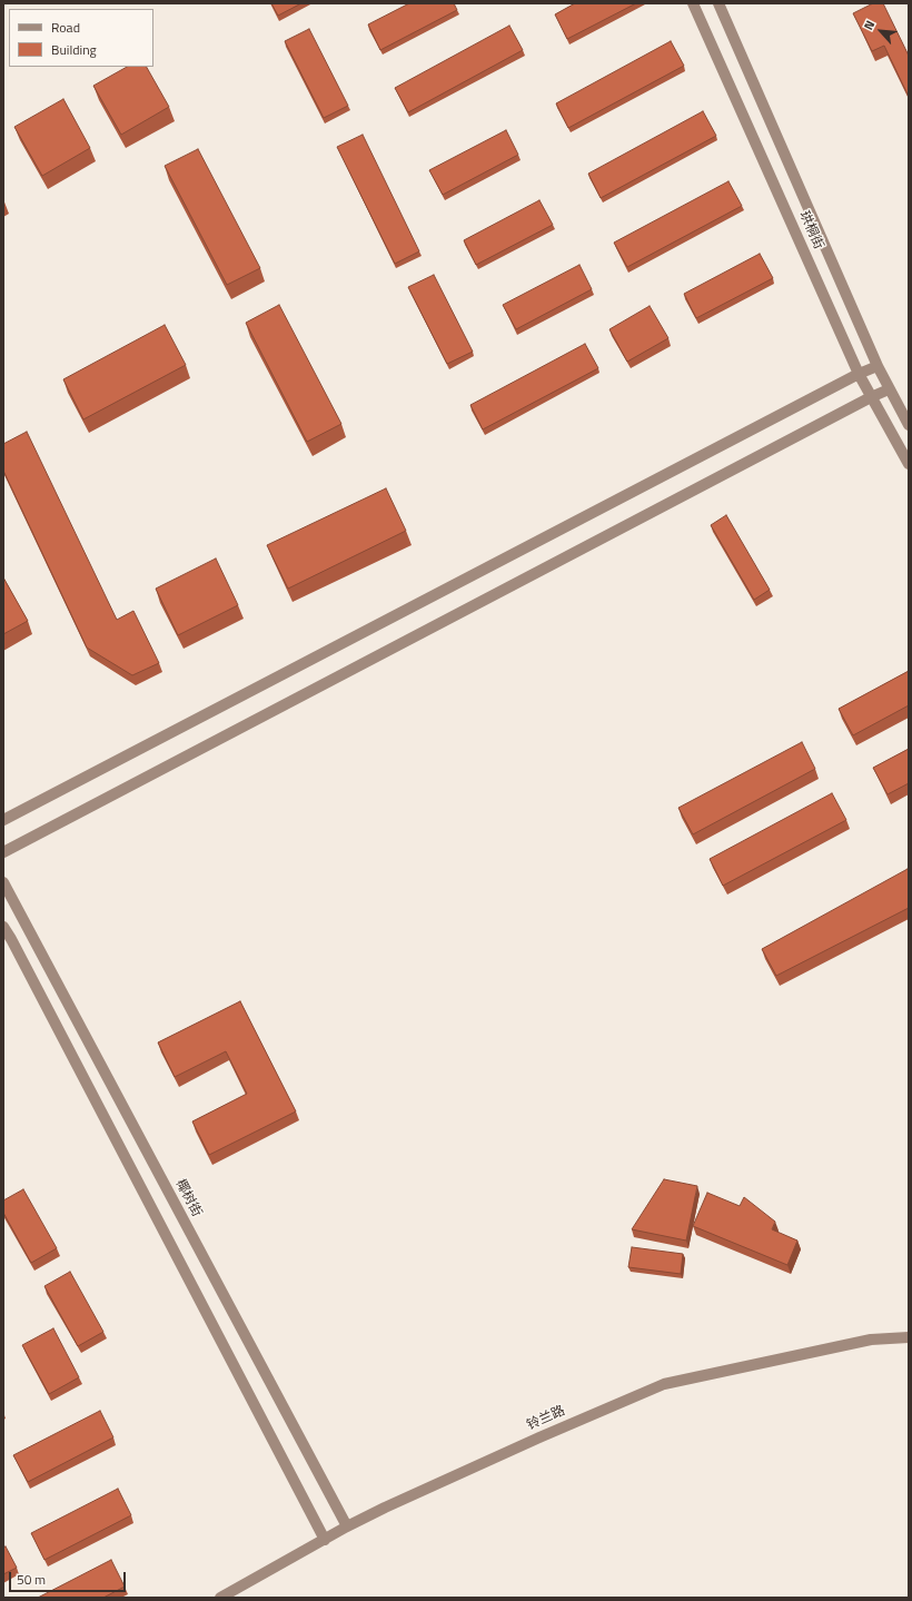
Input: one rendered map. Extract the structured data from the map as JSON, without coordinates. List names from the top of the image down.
{
  "streets": {
    "street": ["珙桐街", "椰树街", "铃兰路"]
  },
  "crossings": [
    ["椰树街", "铃兰路"]
  ],
  "legend": ["Road", "Building"],
  "scale_bar": "50 m",
  "north": "top left"
}
